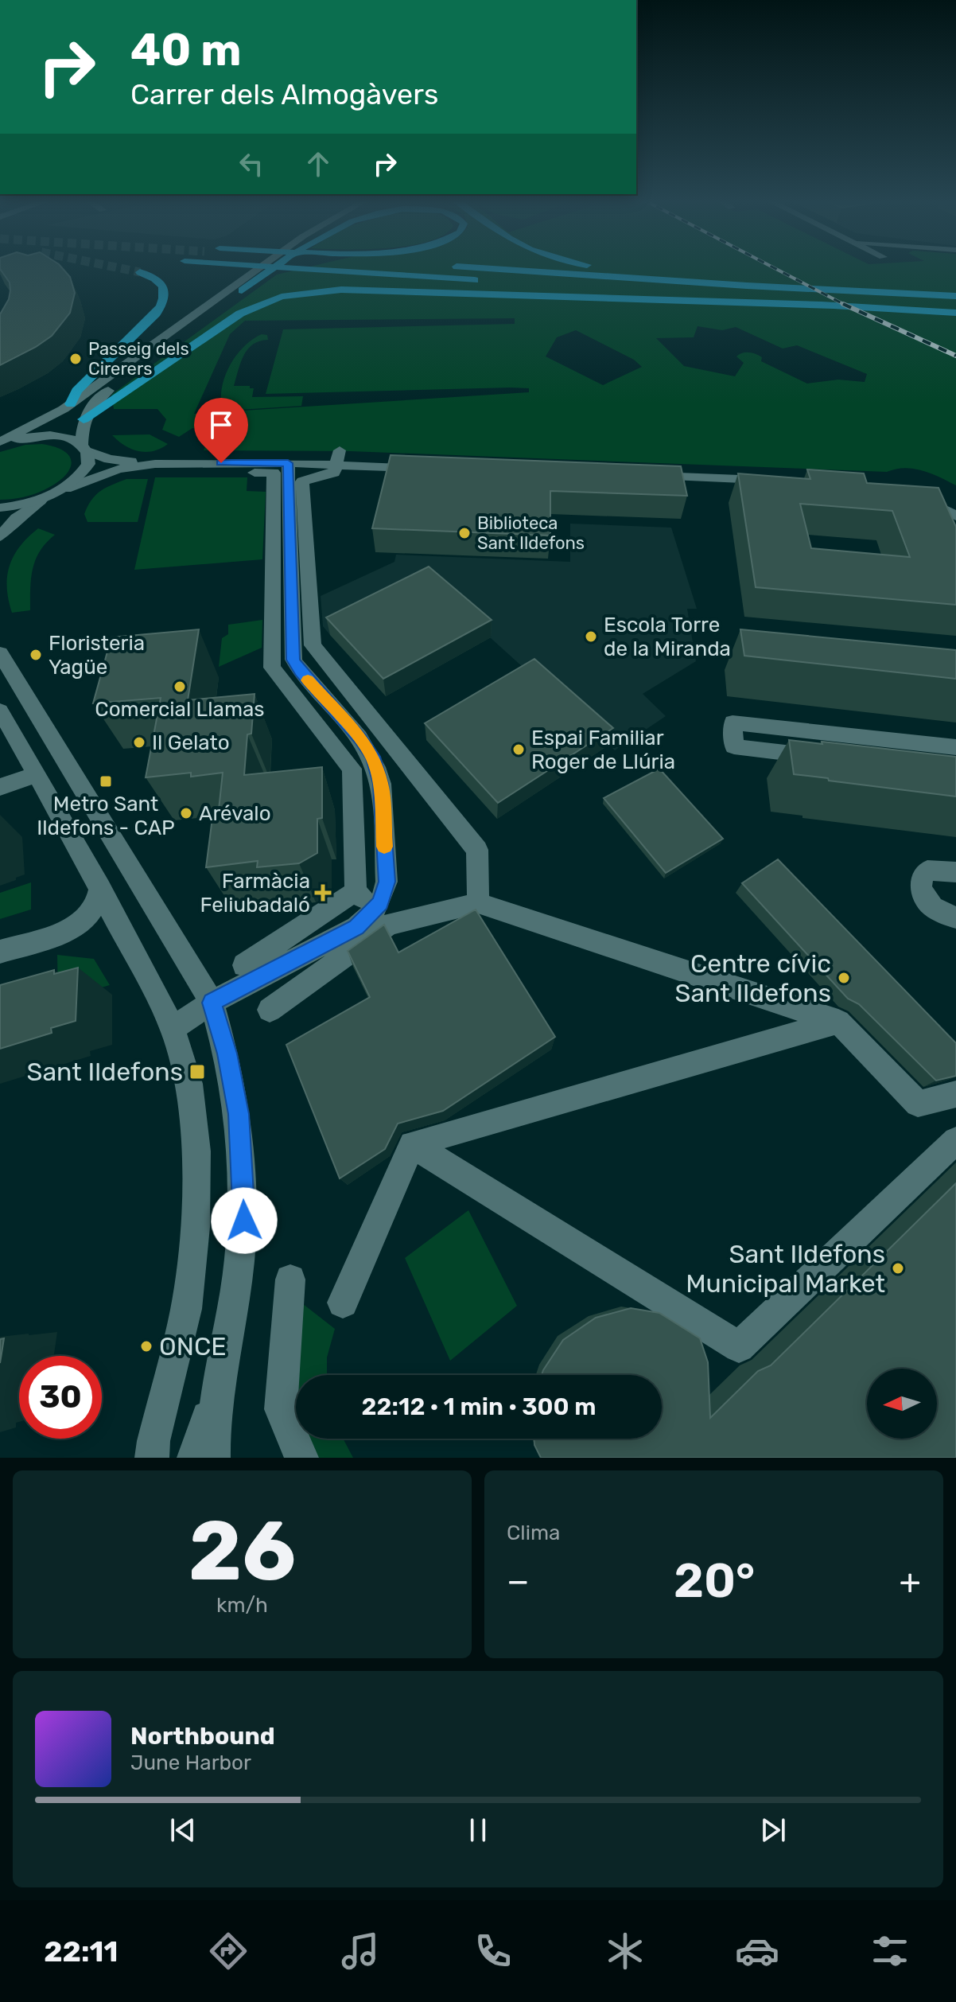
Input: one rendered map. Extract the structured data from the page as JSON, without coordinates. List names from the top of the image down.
{
  "places": {
    "other": [
      "Passeig dels Cirerers",
      "Biblioteca Sant Ildefons",
      "Escola Torre de la Miranda",
      "Floristeria Yagüe",
      "Comercial Llamas",
      "Il Gelato",
      "Espai Familiar Roger de Llúria",
      "Arévalo",
      "Centre cívic Sant Ildefons",
      "Sant Ildefons Municipal Market",
      "ONCE"
    ],
    "transit": ["Metro Sant Ildefons - CAP", "Sant Ildefons"],
    "health": ["Farmàcia Feliubadaló"]
  },
  "north": "left",
  "page": {
    "turn": ["40 m", "Carrer dels Almogàvers"],
    "limit": "30",
    "trip": "22:12 · 1 min · 300 m",
    "tile": [
      ["26", "km/h"],
      "Clima"
    ],
    "heat": ["−", "20°", "+"],
    "song": ["Northbound", "June Harbor"],
    "tabs": "22:11"
  }
}
